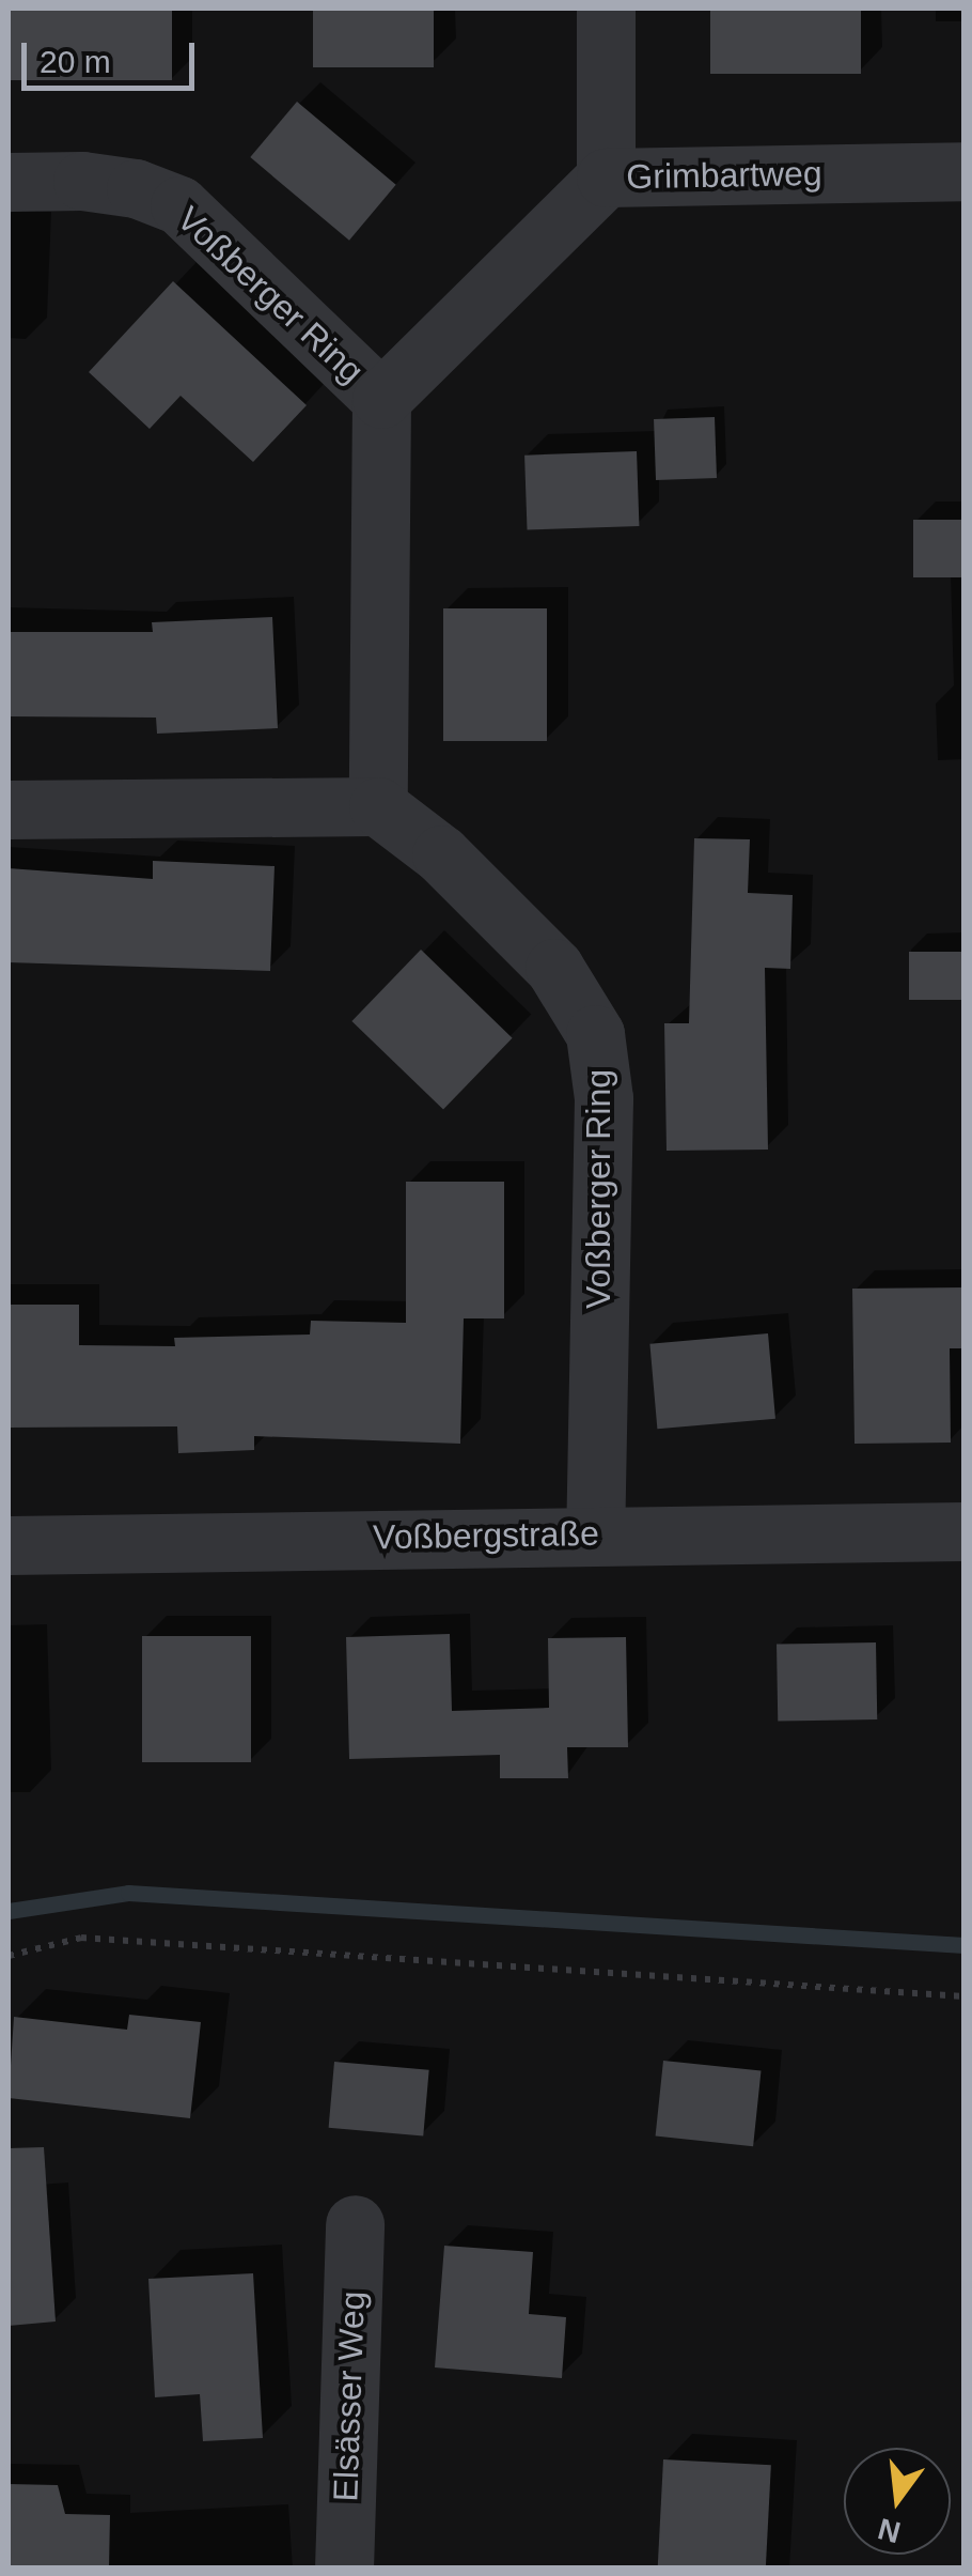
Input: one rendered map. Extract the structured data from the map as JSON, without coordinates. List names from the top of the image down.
{
  "streets": {
    "street": [
      "Grimbartweg",
      "Voßberger Ring",
      "Voßbergstraße",
      "Elsässer Weg"
    ]
  },
  "crossings": [
    ["Grimbartweg", "Voßberger Ring"],
    ["Voßberger Ring", "Voßbergstraße"]
  ],
  "scale_bar": "20 m",
  "north": "bottom"
}
